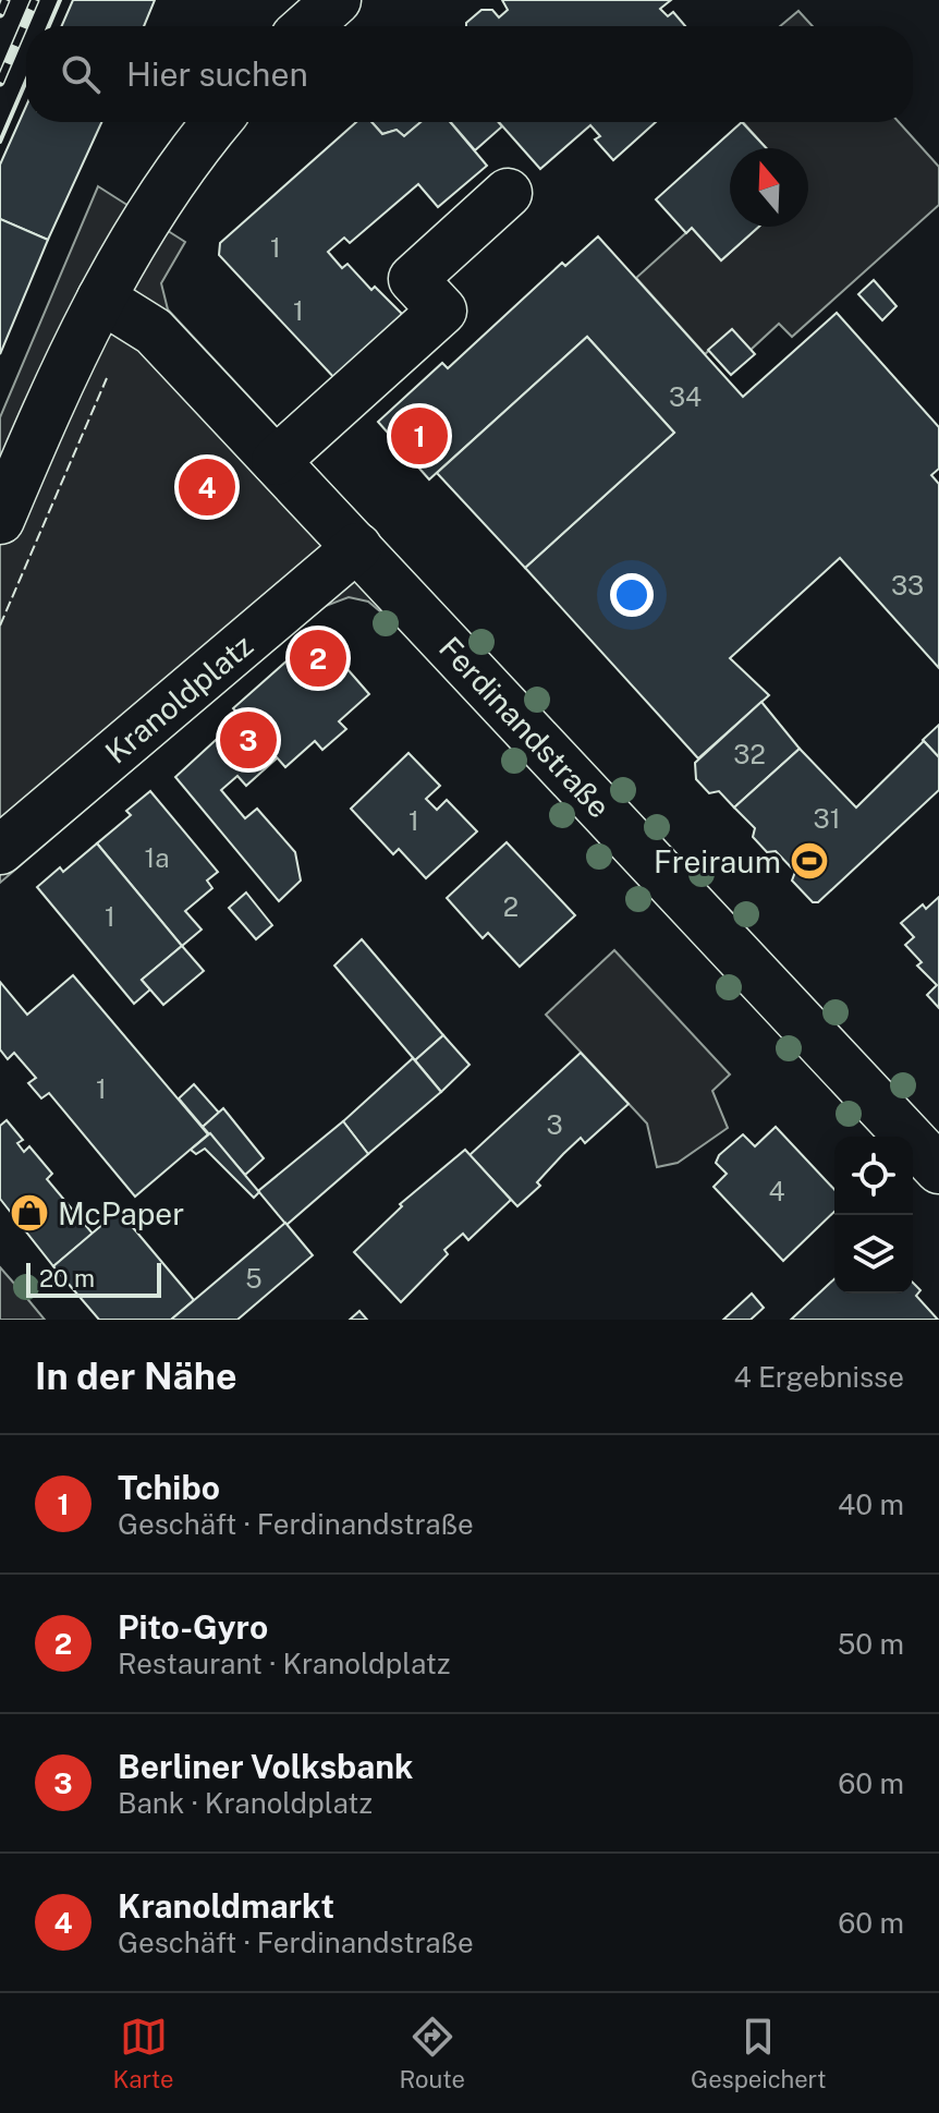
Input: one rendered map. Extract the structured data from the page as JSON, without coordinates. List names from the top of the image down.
{
  "streets": {
    "street": ["Kranoldplatz", "Ferdinandstraße"]
  },
  "crossings": [
    ["Kranoldplatz", "Ferdinandstraße"]
  ],
  "places": {
    "sports": ["Freiraum"],
    "shop": ["McPaper"]
  },
  "house_numbers": [
    "1",
    "1",
    "34",
    "33",
    "32",
    "31",
    "1",
    "1a",
    "2",
    "1",
    "1",
    "3",
    "4",
    "5"
  ],
  "scale_bar": "20 m",
  "north": "top",
  "page": {
    "search": "Hier suchen",
    "pins": [
      "1",
      "4",
      "2",
      "3"
    ],
    "scale": "20 m",
    "heading": ["In der Nähe", "4 Ergebnisse"],
    "list": [
      {
        "mark": "1",
        "name": "Tchibo",
        "note": "Geschäft · Ferdinandstraße",
        "value": "40 m"
      },
      {
        "mark": "2",
        "name": "Pito-Gyro",
        "note": "Restaurant · Kranoldplatz",
        "value": "50 m"
      },
      {
        "mark": "3",
        "name": "Berliner Volksbank",
        "note": "Bank · Kranoldplatz",
        "value": "60 m"
      },
      {
        "mark": "4",
        "name": "Kranoldmarkt",
        "note": "Geschäft · Ferdinandstraße",
        "value": "60 m"
      }
    ],
    "nav": ["Karte", "Route", "Gespeichert"]
  }
}
